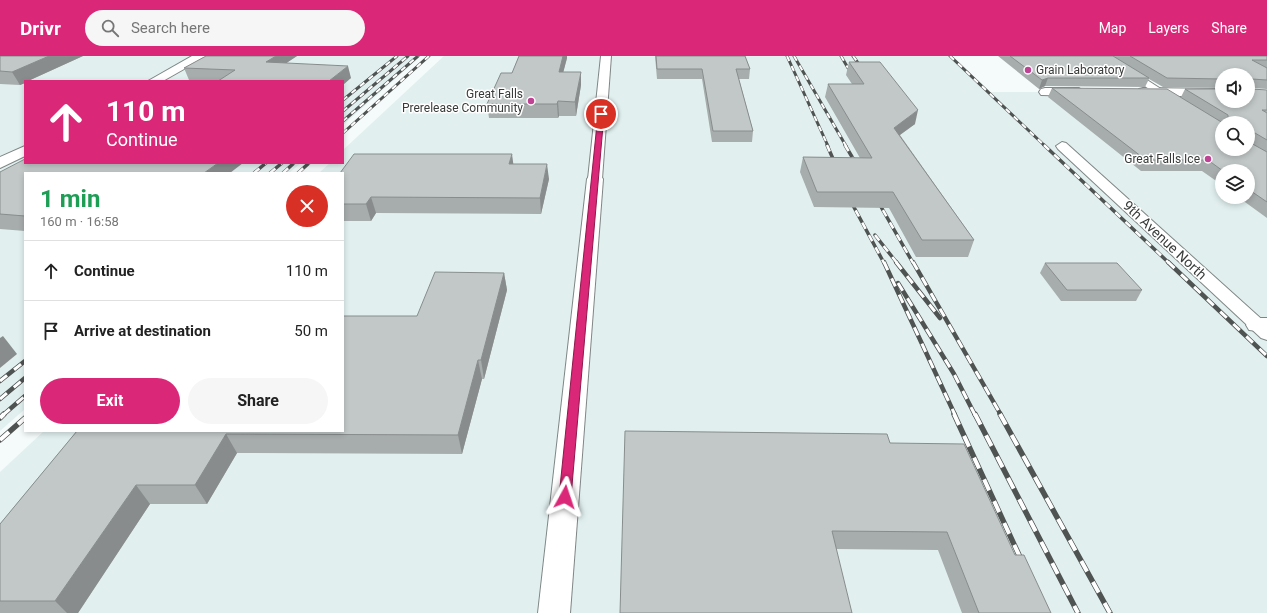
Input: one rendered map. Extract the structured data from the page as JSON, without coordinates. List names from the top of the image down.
{
  "streets": {
    "lane": ["9th Avenue North"]
  },
  "places": ["Grain Laboratory", "Great Falls Prerelease Community", "Great Falls Ice"],
  "page": {
    "header": "Drivr",
    "search": "Search here",
    "nav": ["Map", "Layers", "Share"],
    "turn": ["110 m", "Continue"],
    "heading": ["1 min", "160 m · 16:58"],
    "list": [
      {
        "name": "Continue",
        "value": "110 m"
      },
      {
        "name": "Arrive at destination",
        "value": "50 m"
      }
    ],
    "buttons": ["Exit", "Share"]
  }
}
